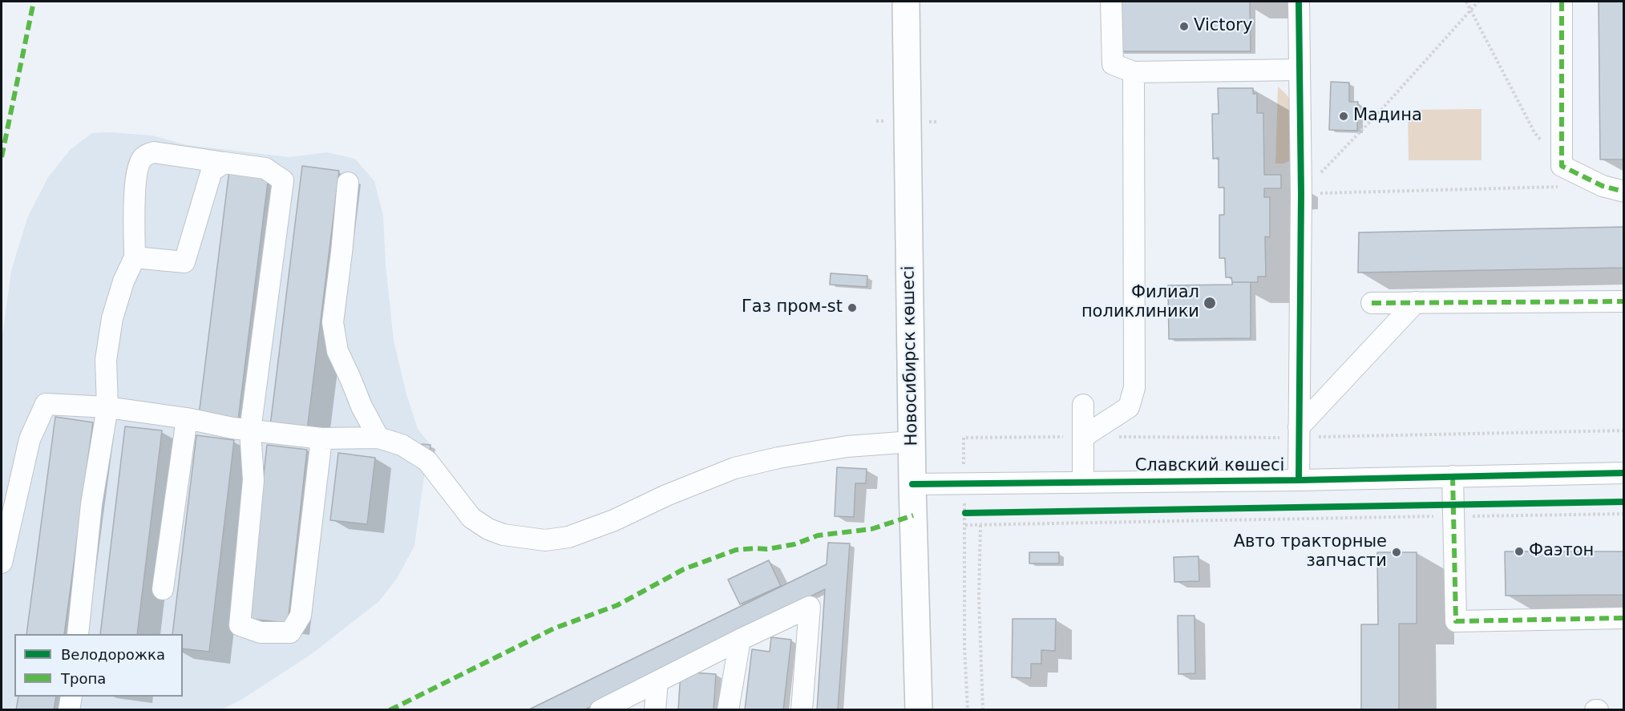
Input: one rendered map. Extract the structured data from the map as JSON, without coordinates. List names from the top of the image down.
{
  "streets": {
    "main road": ["Новосибирск көшесі"],
    "street": ["Славский көшесі"]
  },
  "crossings": [
    ["Новосибирск көшесі", "Славский көшесі"]
  ],
  "places": [
    "Victory",
    "Мадина",
    "Филиал поликлиники",
    "Газ пром-st",
    "Фаэтон",
    "Авто тракторные запчасти"
  ],
  "legend": ["Велодорожка", "Тропа"]
}
